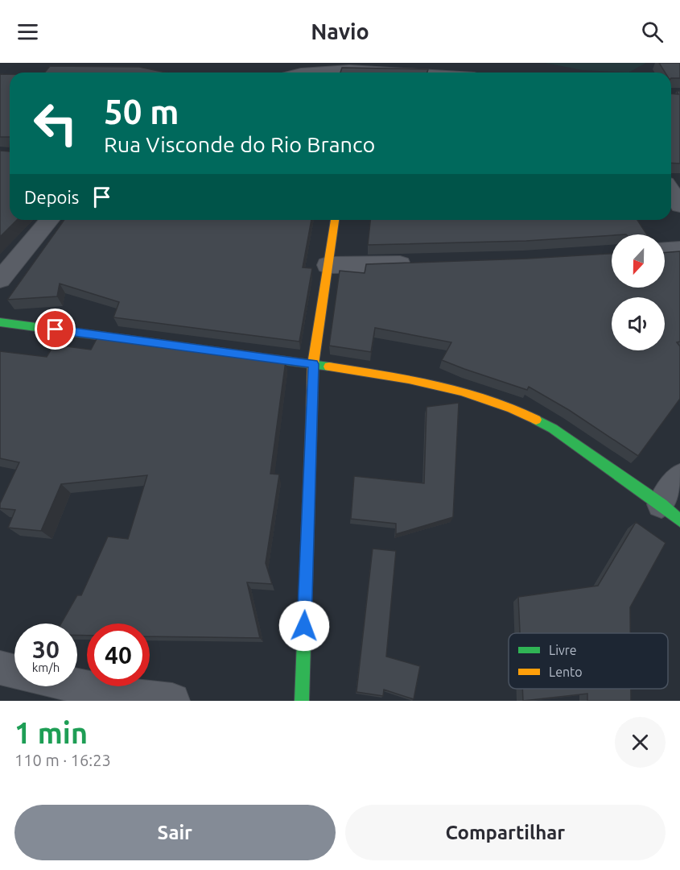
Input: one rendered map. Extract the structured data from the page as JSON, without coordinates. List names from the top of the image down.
{
  "legend": ["Livre", "Lento"],
  "north": "bottom",
  "page": {
    "header": "Navio",
    "turn": ["50 m", "Rua Visconde do Rio Branco"],
    "then": "Depois",
    "speed": "30 km/h",
    "limit": "40",
    "heading": ["1 min", "110 m · 16:23"],
    "buttons": ["Sair", "Compartilhar"]
  }
}
